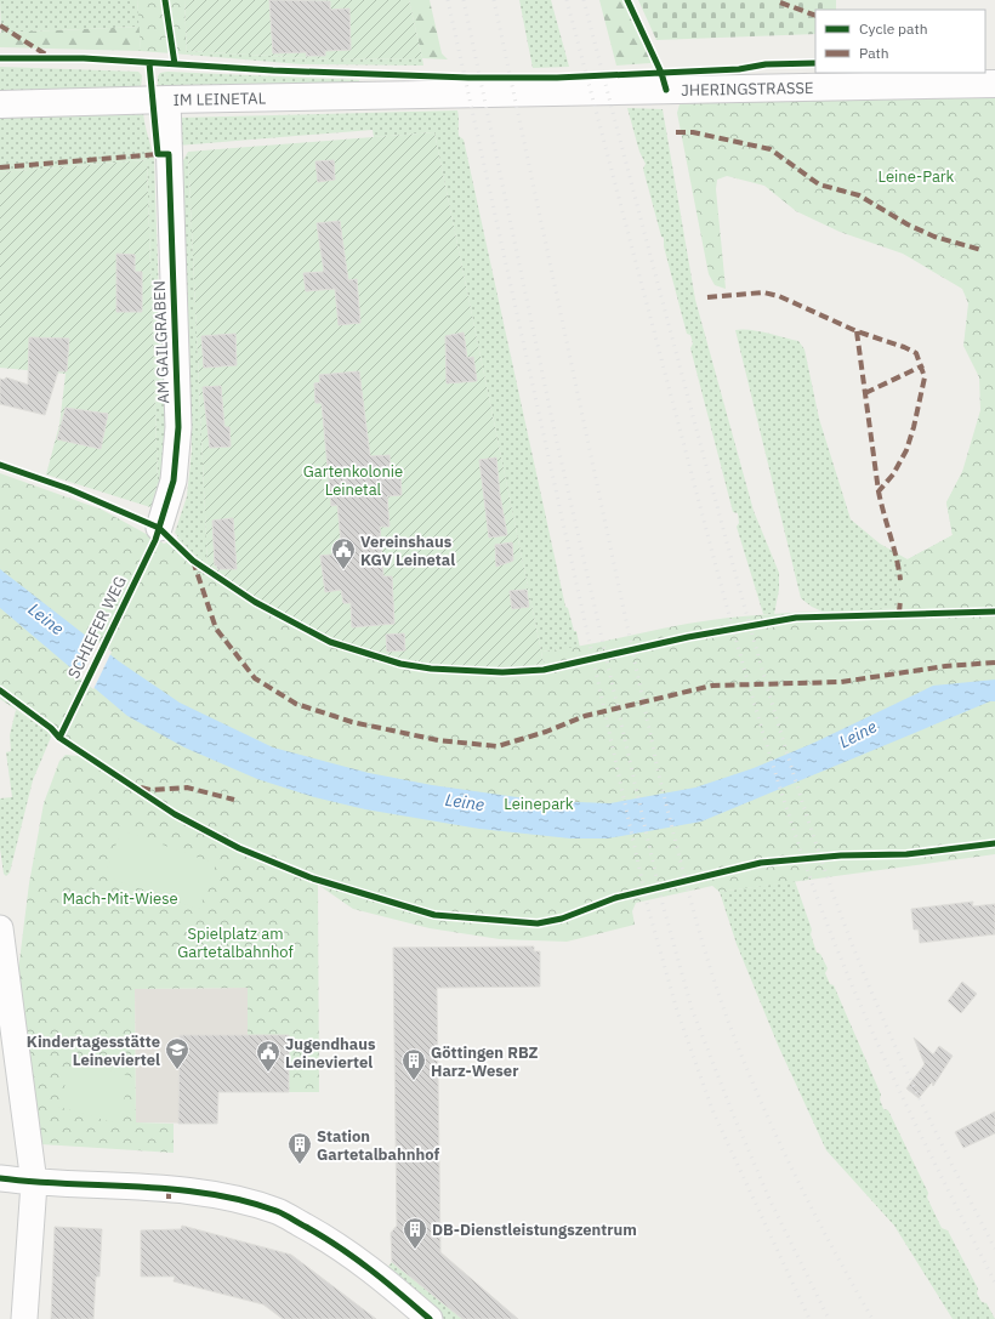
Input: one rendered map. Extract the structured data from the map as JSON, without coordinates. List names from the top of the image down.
{
  "streets": {
    "main road": ["JHERINGSTRASSE", "IM LEINETAL"],
    "street": ["AM GAILGRABEN"],
    "cycle path": ["SCHIEFER WEG"]
  },
  "crossings": [
    ["JHERINGSTRASSE", "IM LEINETAL"],
    ["IM LEINETAL", "AM GAILGRABEN"]
  ],
  "water": ["Leine"],
  "parks": [
    "Leine-Park",
    "Gartenkolonie Leinetal",
    "Leinepark",
    "Mach-Mit-Wiese",
    "Spielplatz am Gartetalbahnhof"
  ],
  "places": {
    "public building": ["Vereinshaus KGV Leinetal", "Jugendhaus Leineviertel"],
    "school or university": ["Kindertagesstätte Leineviertel"],
    "building": ["Göttingen RBZ Harz-Weser", "Station Gartetalbahnhof", "DB-Dienstleistungszentrum"]
  },
  "legend": ["Cycle path", "Path"]
}
